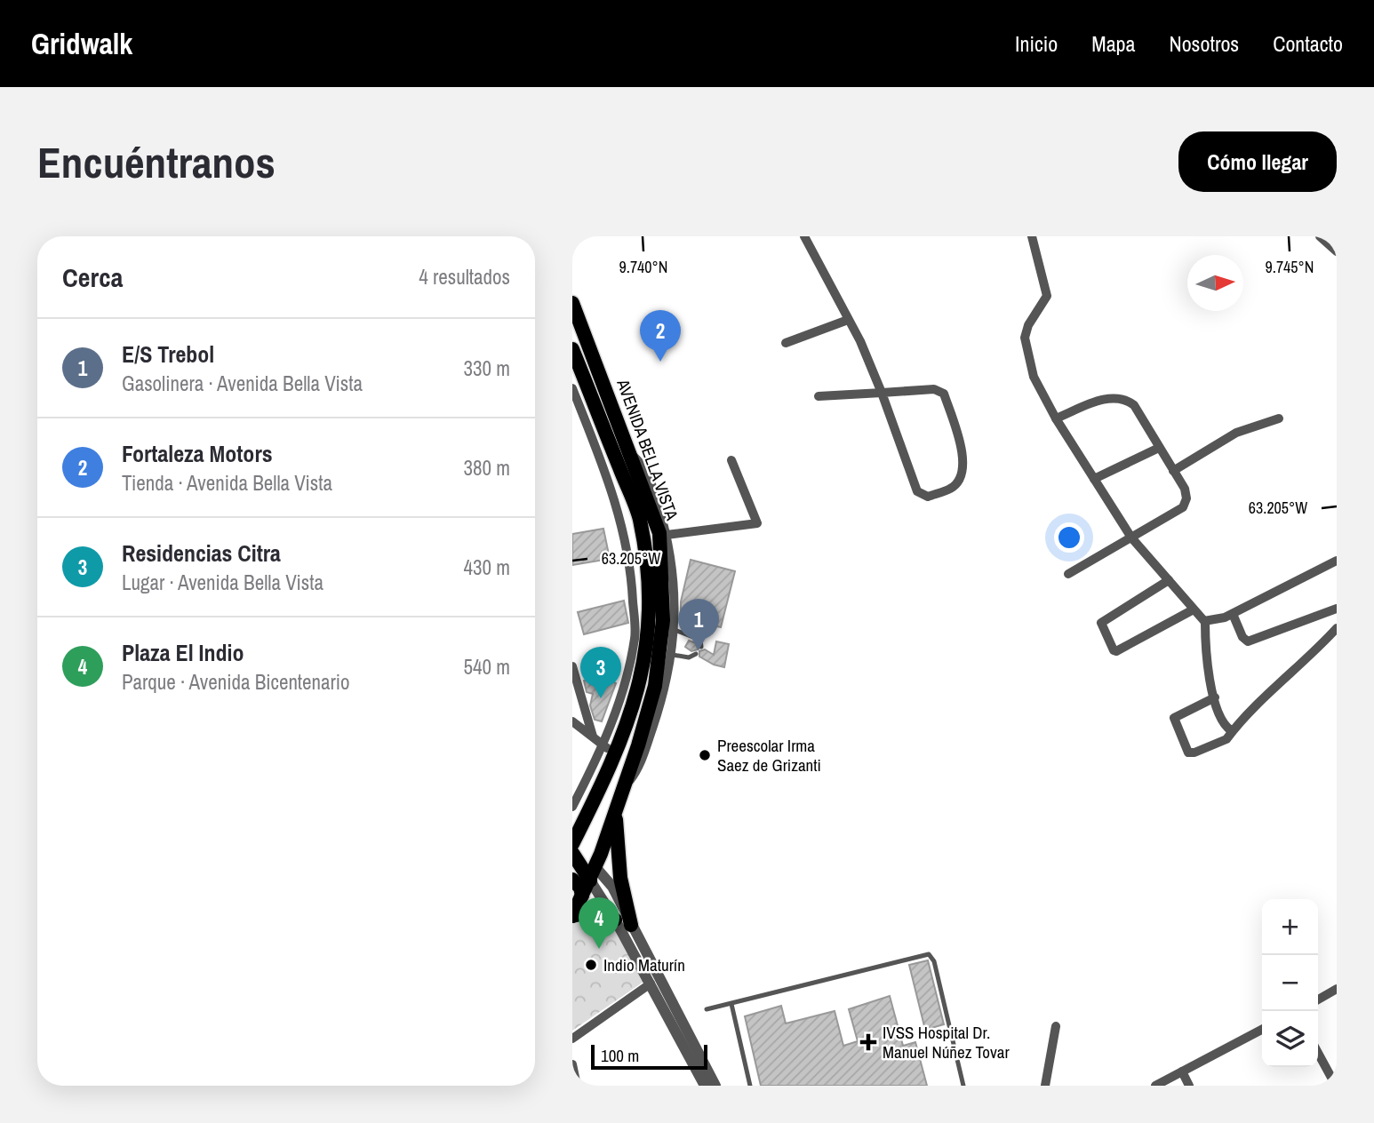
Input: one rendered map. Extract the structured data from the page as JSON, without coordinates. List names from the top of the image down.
{
  "streets": {
    "highway": ["AVENIDA BELLA VISTA"]
  },
  "places": {
    "other": ["Preescolar Irma Saez de Grizanti", "Indio Maturín"],
    "health": ["IVSS Hospital Dr. Manuel Núñez Tovar"]
  },
  "scale_bar": "100 m",
  "north": "right",
  "page": {
    "header": "Gridwalk",
    "nav": [
      "Inicio",
      "Mapa",
      "Nosotros",
      "Contacto"
    ],
    "buttons": "Cómo llegar",
    "title": "Encuéntranos",
    "heading": ["Cerca", "4 resultados"],
    "pins": [
      "2",
      "1",
      "3",
      "4"
    ],
    "list": [
      {
        "mark": "1",
        "name": "E/S Trebol",
        "note": "Gasolinera · Avenida Bella Vista",
        "value": "330 m"
      },
      {
        "mark": "2",
        "name": "Fortaleza Motors",
        "note": "Tienda · Avenida Bella Vista",
        "value": "380 m"
      },
      {
        "mark": "3",
        "name": "Residencias Citra",
        "note": "Lugar · Avenida Bella Vista",
        "value": "430 m"
      },
      {
        "mark": "4",
        "name": "Plaza El Indio",
        "note": "Parque · Avenida Bicentenario",
        "value": "540 m"
      }
    ],
    "map_buttons": ["+", "−"],
    "scale": "100 m"
  },
  "coordinates": ["9.740°N", "9.745°N", "63.205°W"]
}
